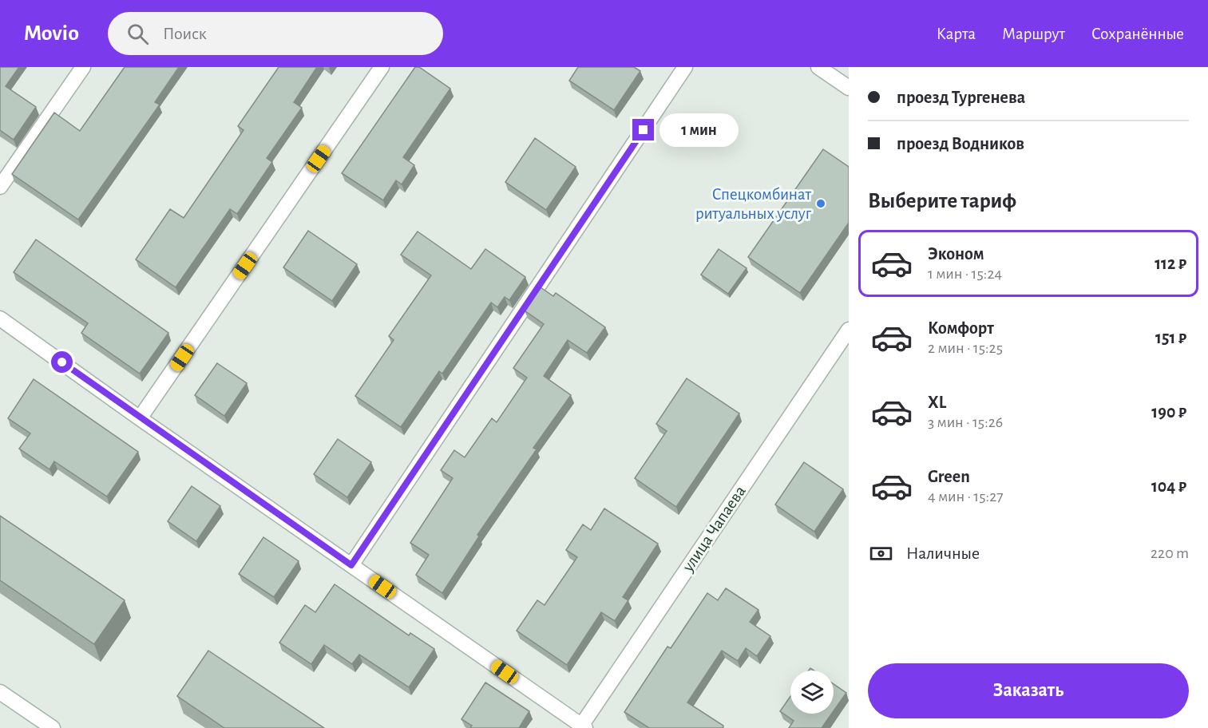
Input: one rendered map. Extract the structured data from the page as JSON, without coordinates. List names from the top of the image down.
{
  "streets": {
    "street": ["улица Чапаева"]
  },
  "places": ["Спецкомбинат ритуальных услуг"],
  "page": {
    "header": "Movio",
    "search": "Поиск",
    "nav": ["Карта", "Маршрут", "Сохранённые"],
    "banner": ["проезд Тургенева", "проезд Водников"],
    "bubble": "1 мин",
    "heading": "Выберите тариф",
    "list": [
      {
        "name": "Эконом",
        "note": "1 мин · 15:24",
        "value": "112 ₽"
      },
      {
        "name": "Комфорт",
        "note": "2 мин · 15:25",
        "value": "151 ₽"
      },
      {
        "name": "XL",
        "note": "3 мин · 15:26",
        "value": "190 ₽"
      },
      {
        "name": "Green",
        "note": "4 мин · 15:27",
        "value": "104 ₽"
      }
    ],
    "pay": ["Наличные", "220 m"],
    "buttons": "Заказать"
  }
}
